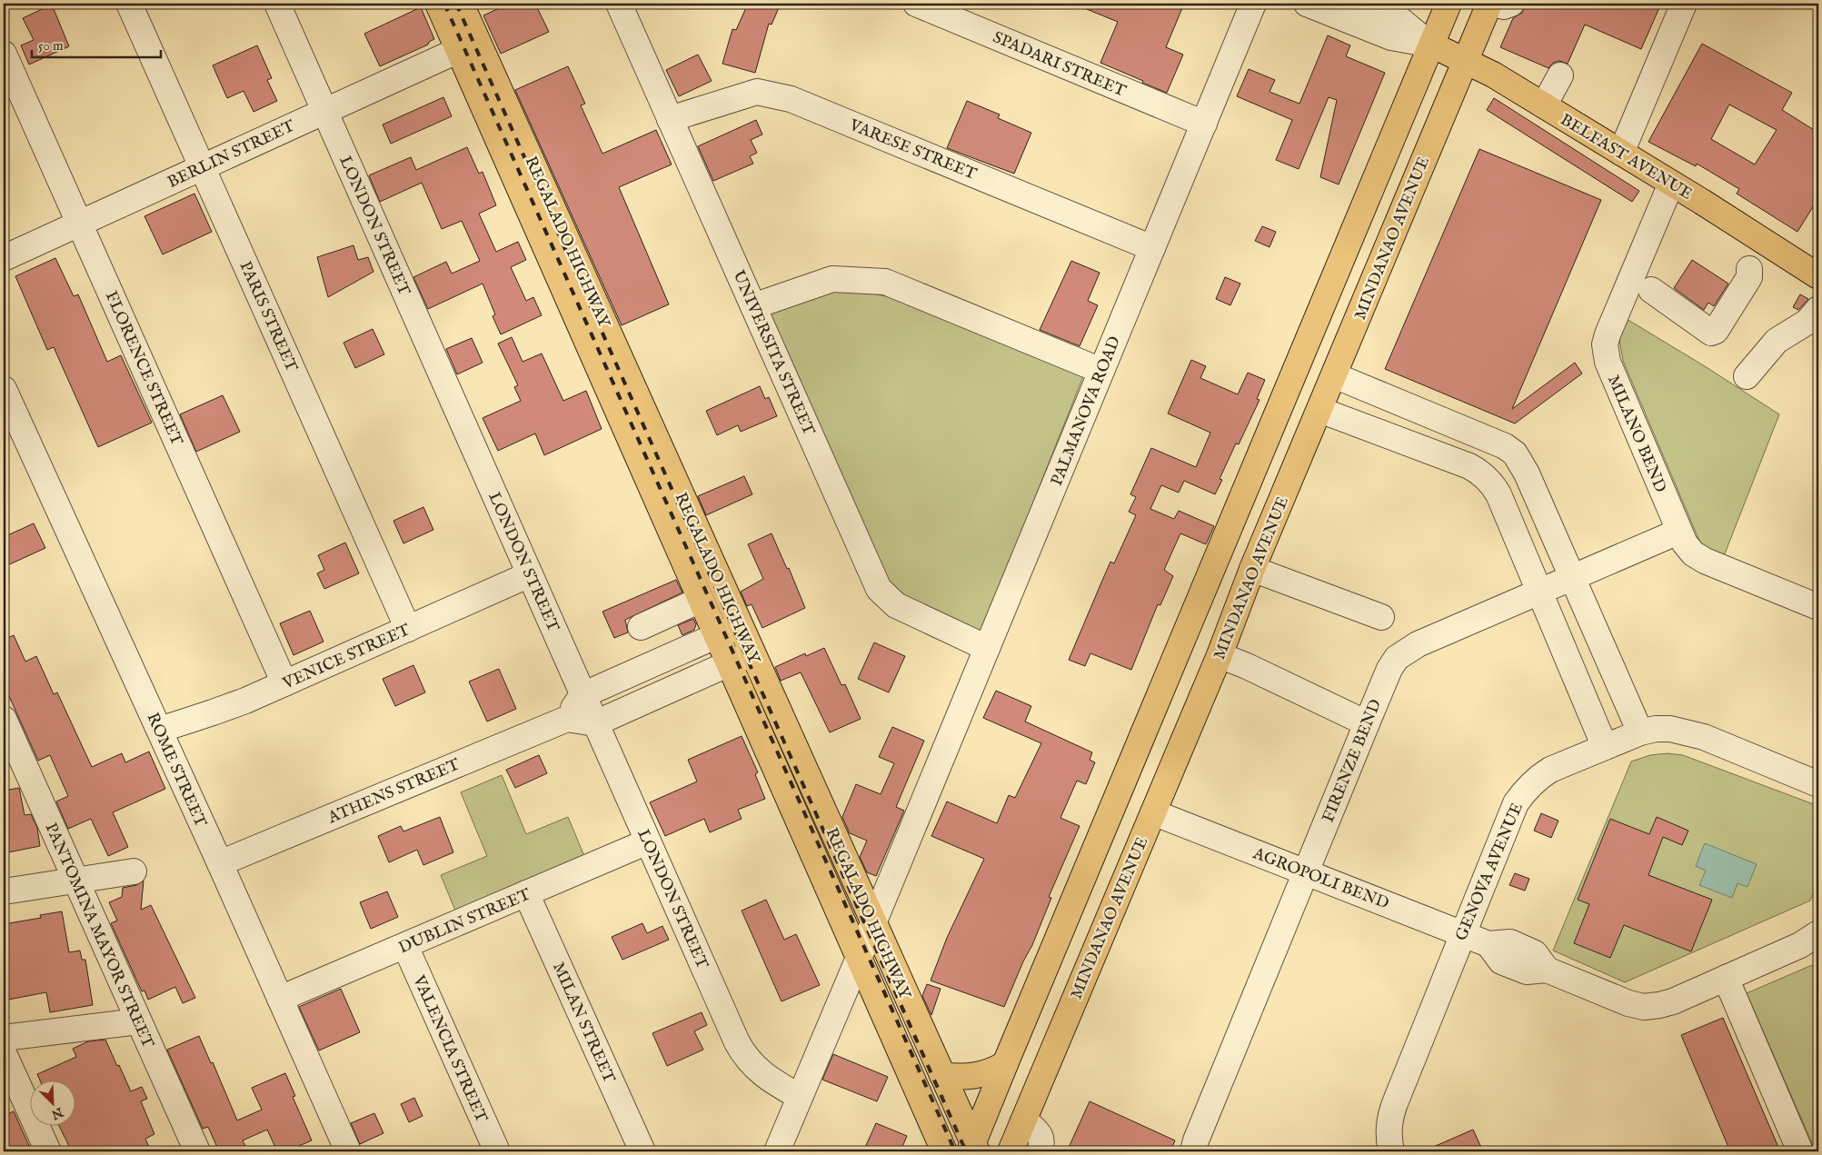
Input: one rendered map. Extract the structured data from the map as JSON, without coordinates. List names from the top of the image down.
{
  "streets": {
    "main road": ["BELFAST AVENUE", "MINDANAO AVENUE", "REGALADO HIGHWAY"],
    "street": [
      "SPADARI STREET",
      "VARESE STREET",
      "BERLIN STREET",
      "LONDON STREET",
      "PARIS STREET",
      "UNIVERSITA STREET",
      "FLORENCE STREET",
      "PALMANOVA ROAD",
      "MILANO BEND",
      "VENICE STREET",
      "FIRENZE BEND",
      "ROME STREET",
      "ATHENS STREET",
      "GENOVA AVENUE",
      "AGROPOLI BEND",
      "DUBLIN STREET",
      "PANTOMINA MAYOR STREET",
      "MILAN STREET",
      "VALENCIA STREET"
    ]
  },
  "crossings": [
    ["SPADARI STREET", "PALMANOVA ROAD"],
    ["VARESE STREET", "UNIVERSITA STREET"],
    ["VARESE STREET", "PALMANOVA ROAD"],
    ["BERLIN STREET", "LONDON STREET"],
    ["BERLIN STREET", "REGALADO HIGHWAY"],
    ["BERLIN STREET", "PARIS STREET"],
    ["BERLIN STREET", "FLORENCE STREET"],
    ["BELFAST AVENUE", "MINDANAO AVENUE"],
    ["BELFAST AVENUE", "MILANO BEND"],
    ["LONDON STREET", "PALMANOVA ROAD"],
    ["LONDON STREET", "VENICE STREET"],
    ["LONDON STREET", "DUBLIN STREET"],
    ["MINDANAO AVENUE", "AGROPOLI BEND"],
    ["REGALADO HIGHWAY", "PALMANOVA ROAD"],
    ["PARIS STREET", "VENICE STREET"],
    ["UNIVERSITA STREET", "PALMANOVA ROAD"],
    ["FLORENCE STREET", "VENICE STREET"],
    ["MILANO BEND", "FIRENZE BEND"],
    ["VENICE STREET", "ROME STREET"],
    ["FIRENZE BEND", "AGROPOLI BEND"],
    ["ROME STREET", "ATHENS STREET"],
    ["ROME STREET", "DUBLIN STREET"],
    ["GENOVA AVENUE", "AGROPOLI BEND"],
    ["DUBLIN STREET", "MILAN STREET"],
    ["DUBLIN STREET", "VALENCIA STREET"]
  ],
  "scale_bar": "50 m",
  "north": "bottom right"
}
